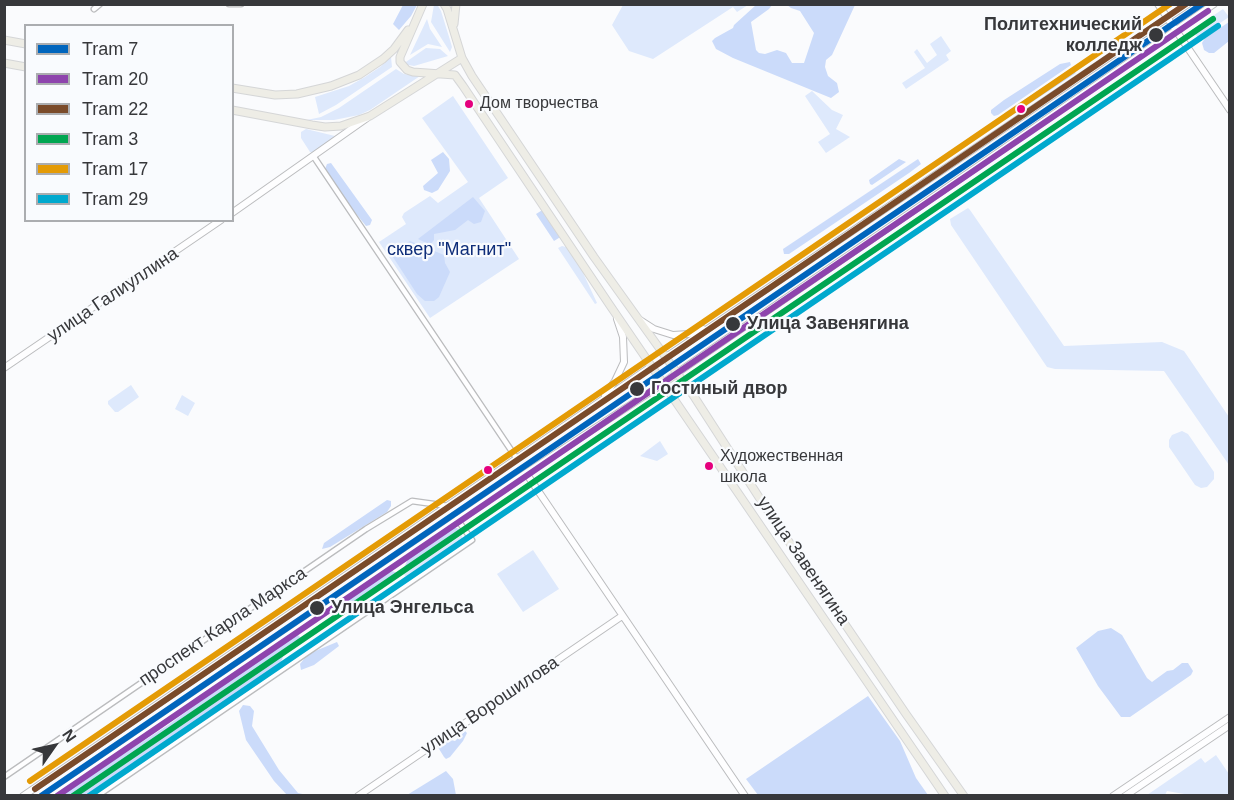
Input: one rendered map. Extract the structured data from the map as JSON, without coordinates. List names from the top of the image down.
{
  "streets": {
    "main road": ["улица Галиуллина", "улица Завенягина", "улица Ворошилова"],
    "street": ["проспект Карла Маркса"]
  },
  "parks": ["сквер \"Магнит\""],
  "places": [
    "Политехнический колледж",
    "Дом творчества",
    "Улица Завенягина",
    "Гостиный двор",
    "Художественная школа",
    "Улица Энгельса"
  ],
  "lines": [
    "tram line 7",
    "tram line 22",
    "tram line 17",
    "tram line 20",
    "tram line 3",
    "tram line 29"
  ],
  "legend": [
    "Tram 7",
    "Tram 20",
    "Tram 22",
    "Tram 3",
    "Tram 17",
    "Tram 29"
  ],
  "north": "top right"
}
